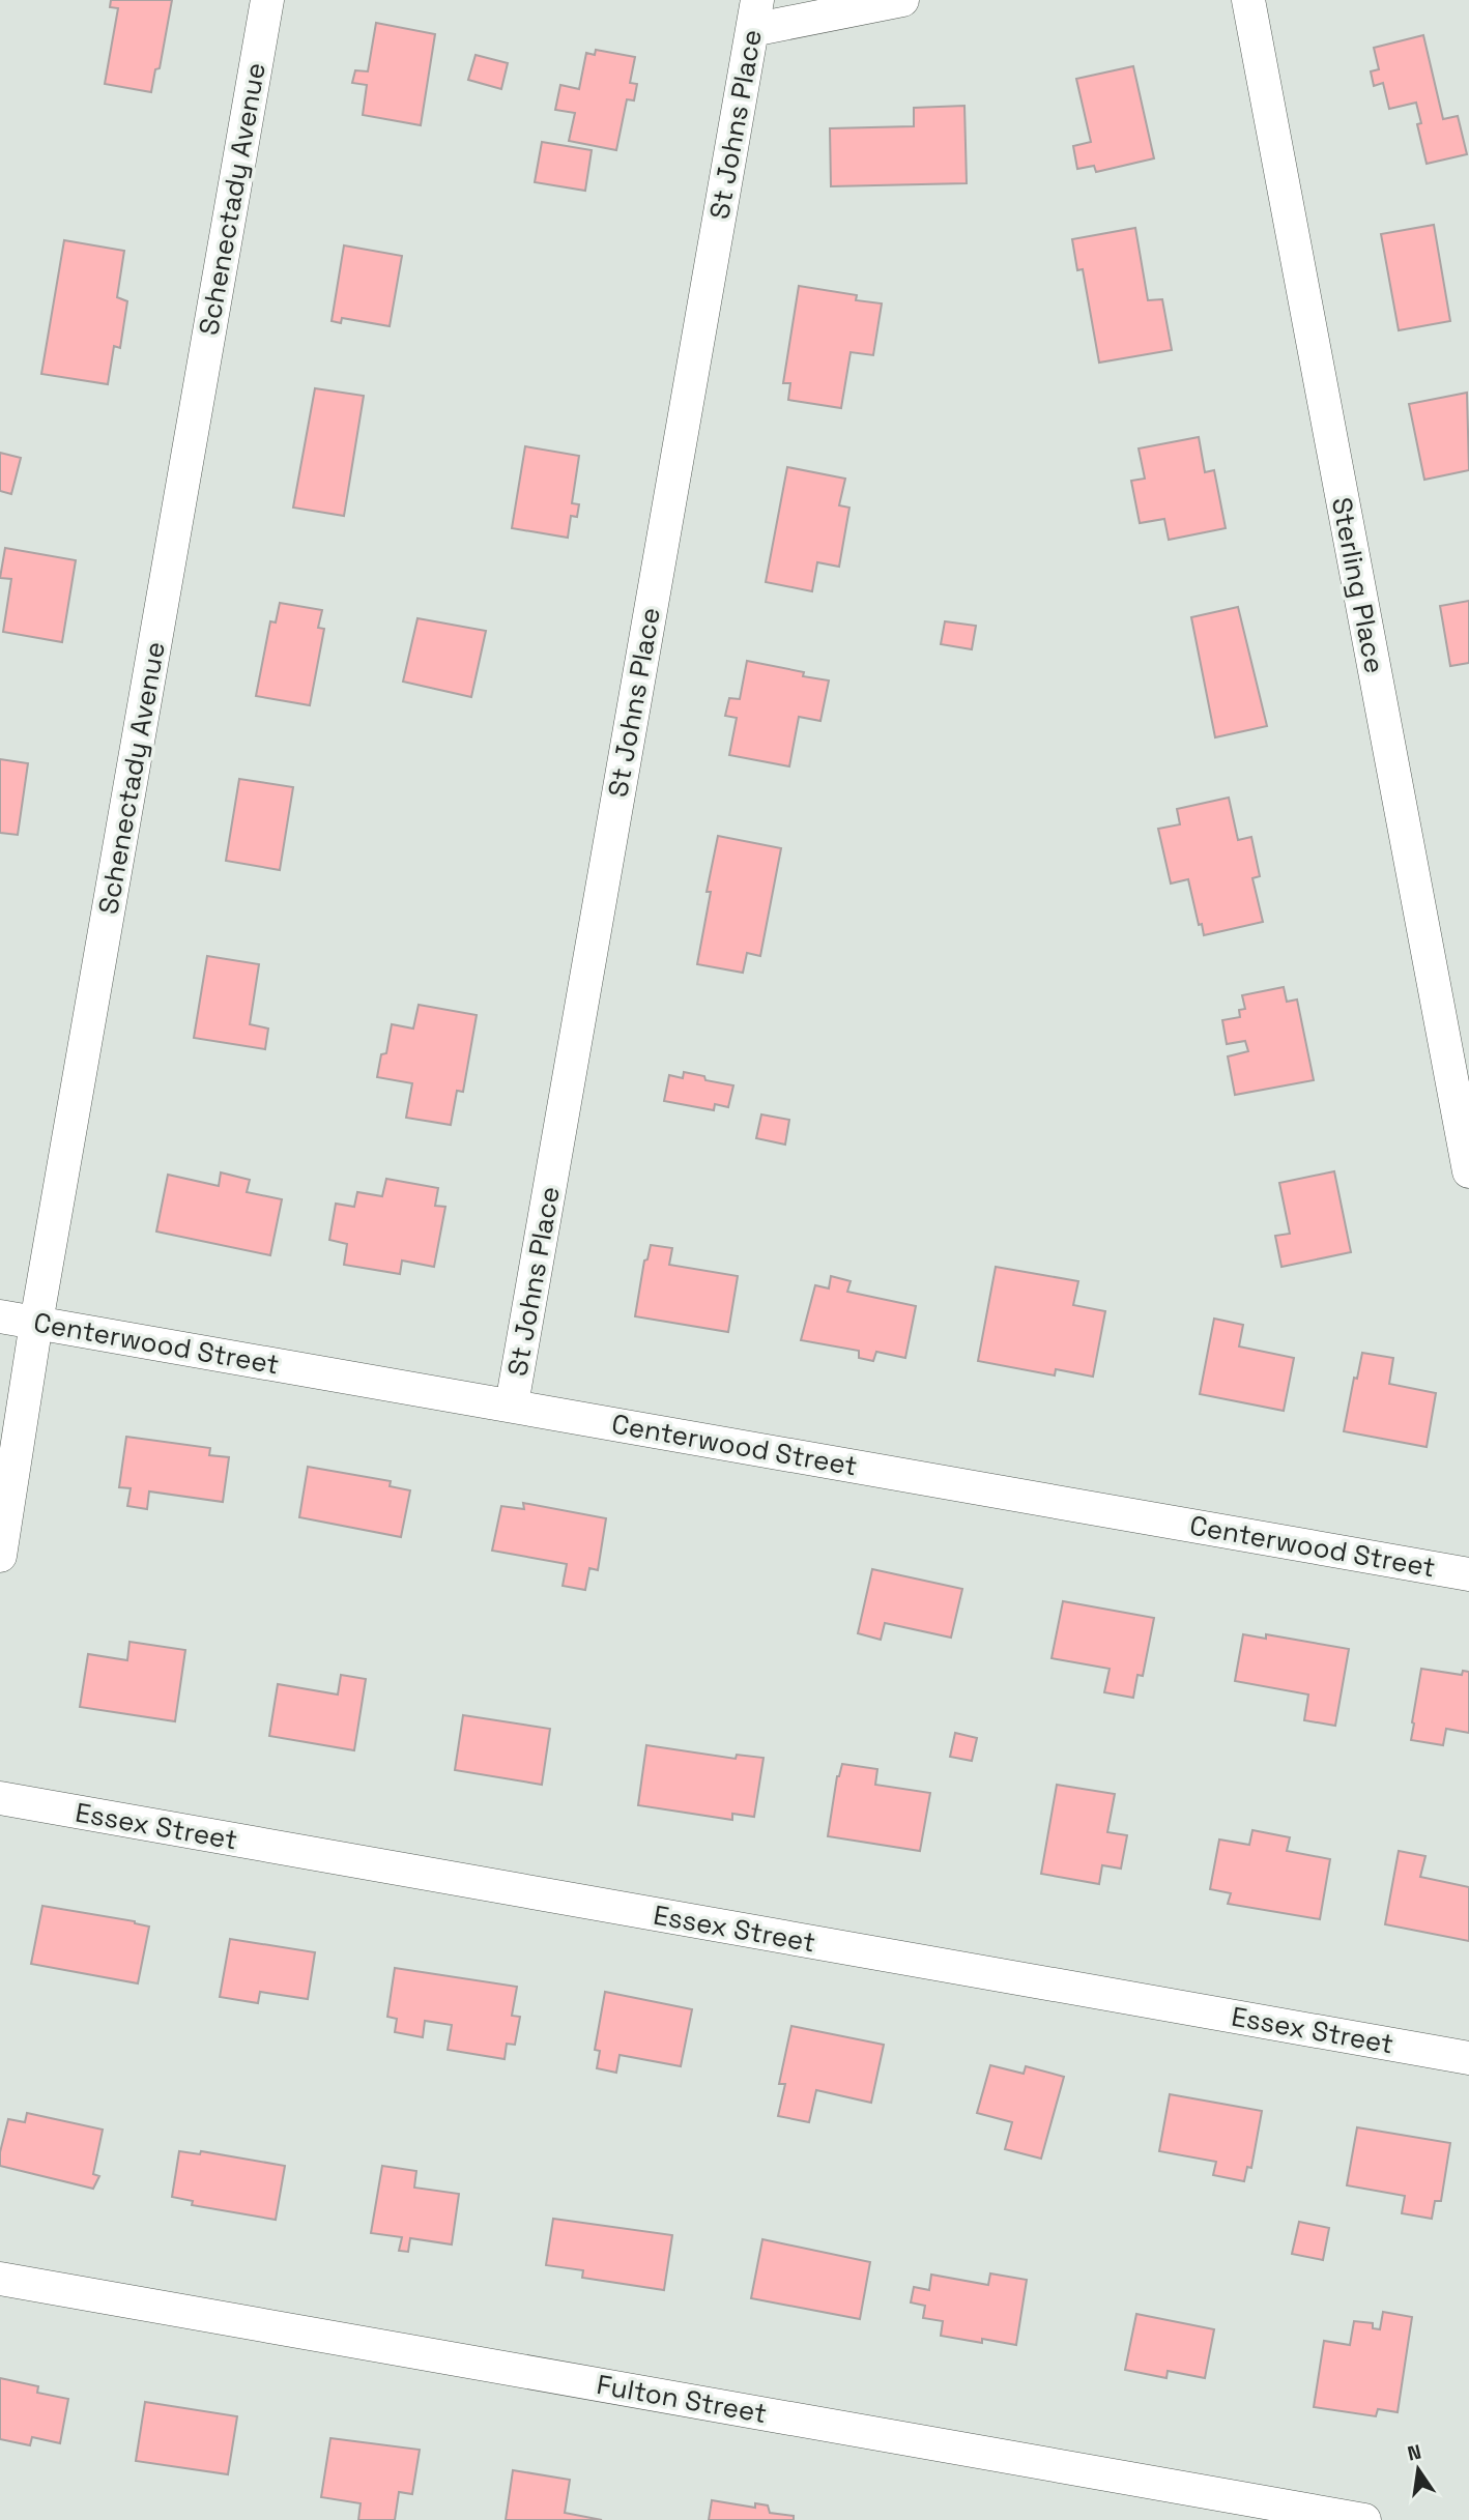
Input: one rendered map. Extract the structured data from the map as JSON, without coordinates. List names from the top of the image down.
{
  "streets": {
    "street": [
      "St Johns Place",
      "Schenectady Avenue",
      "Sterling Place",
      "Centerwood Street",
      "Essex Street",
      "Fulton Street"
    ]
  },
  "crossings": [
    ["St Johns Place", "Centerwood Street"],
    ["Schenectady Avenue", "Centerwood Street"]
  ],
  "north": "top"
}
